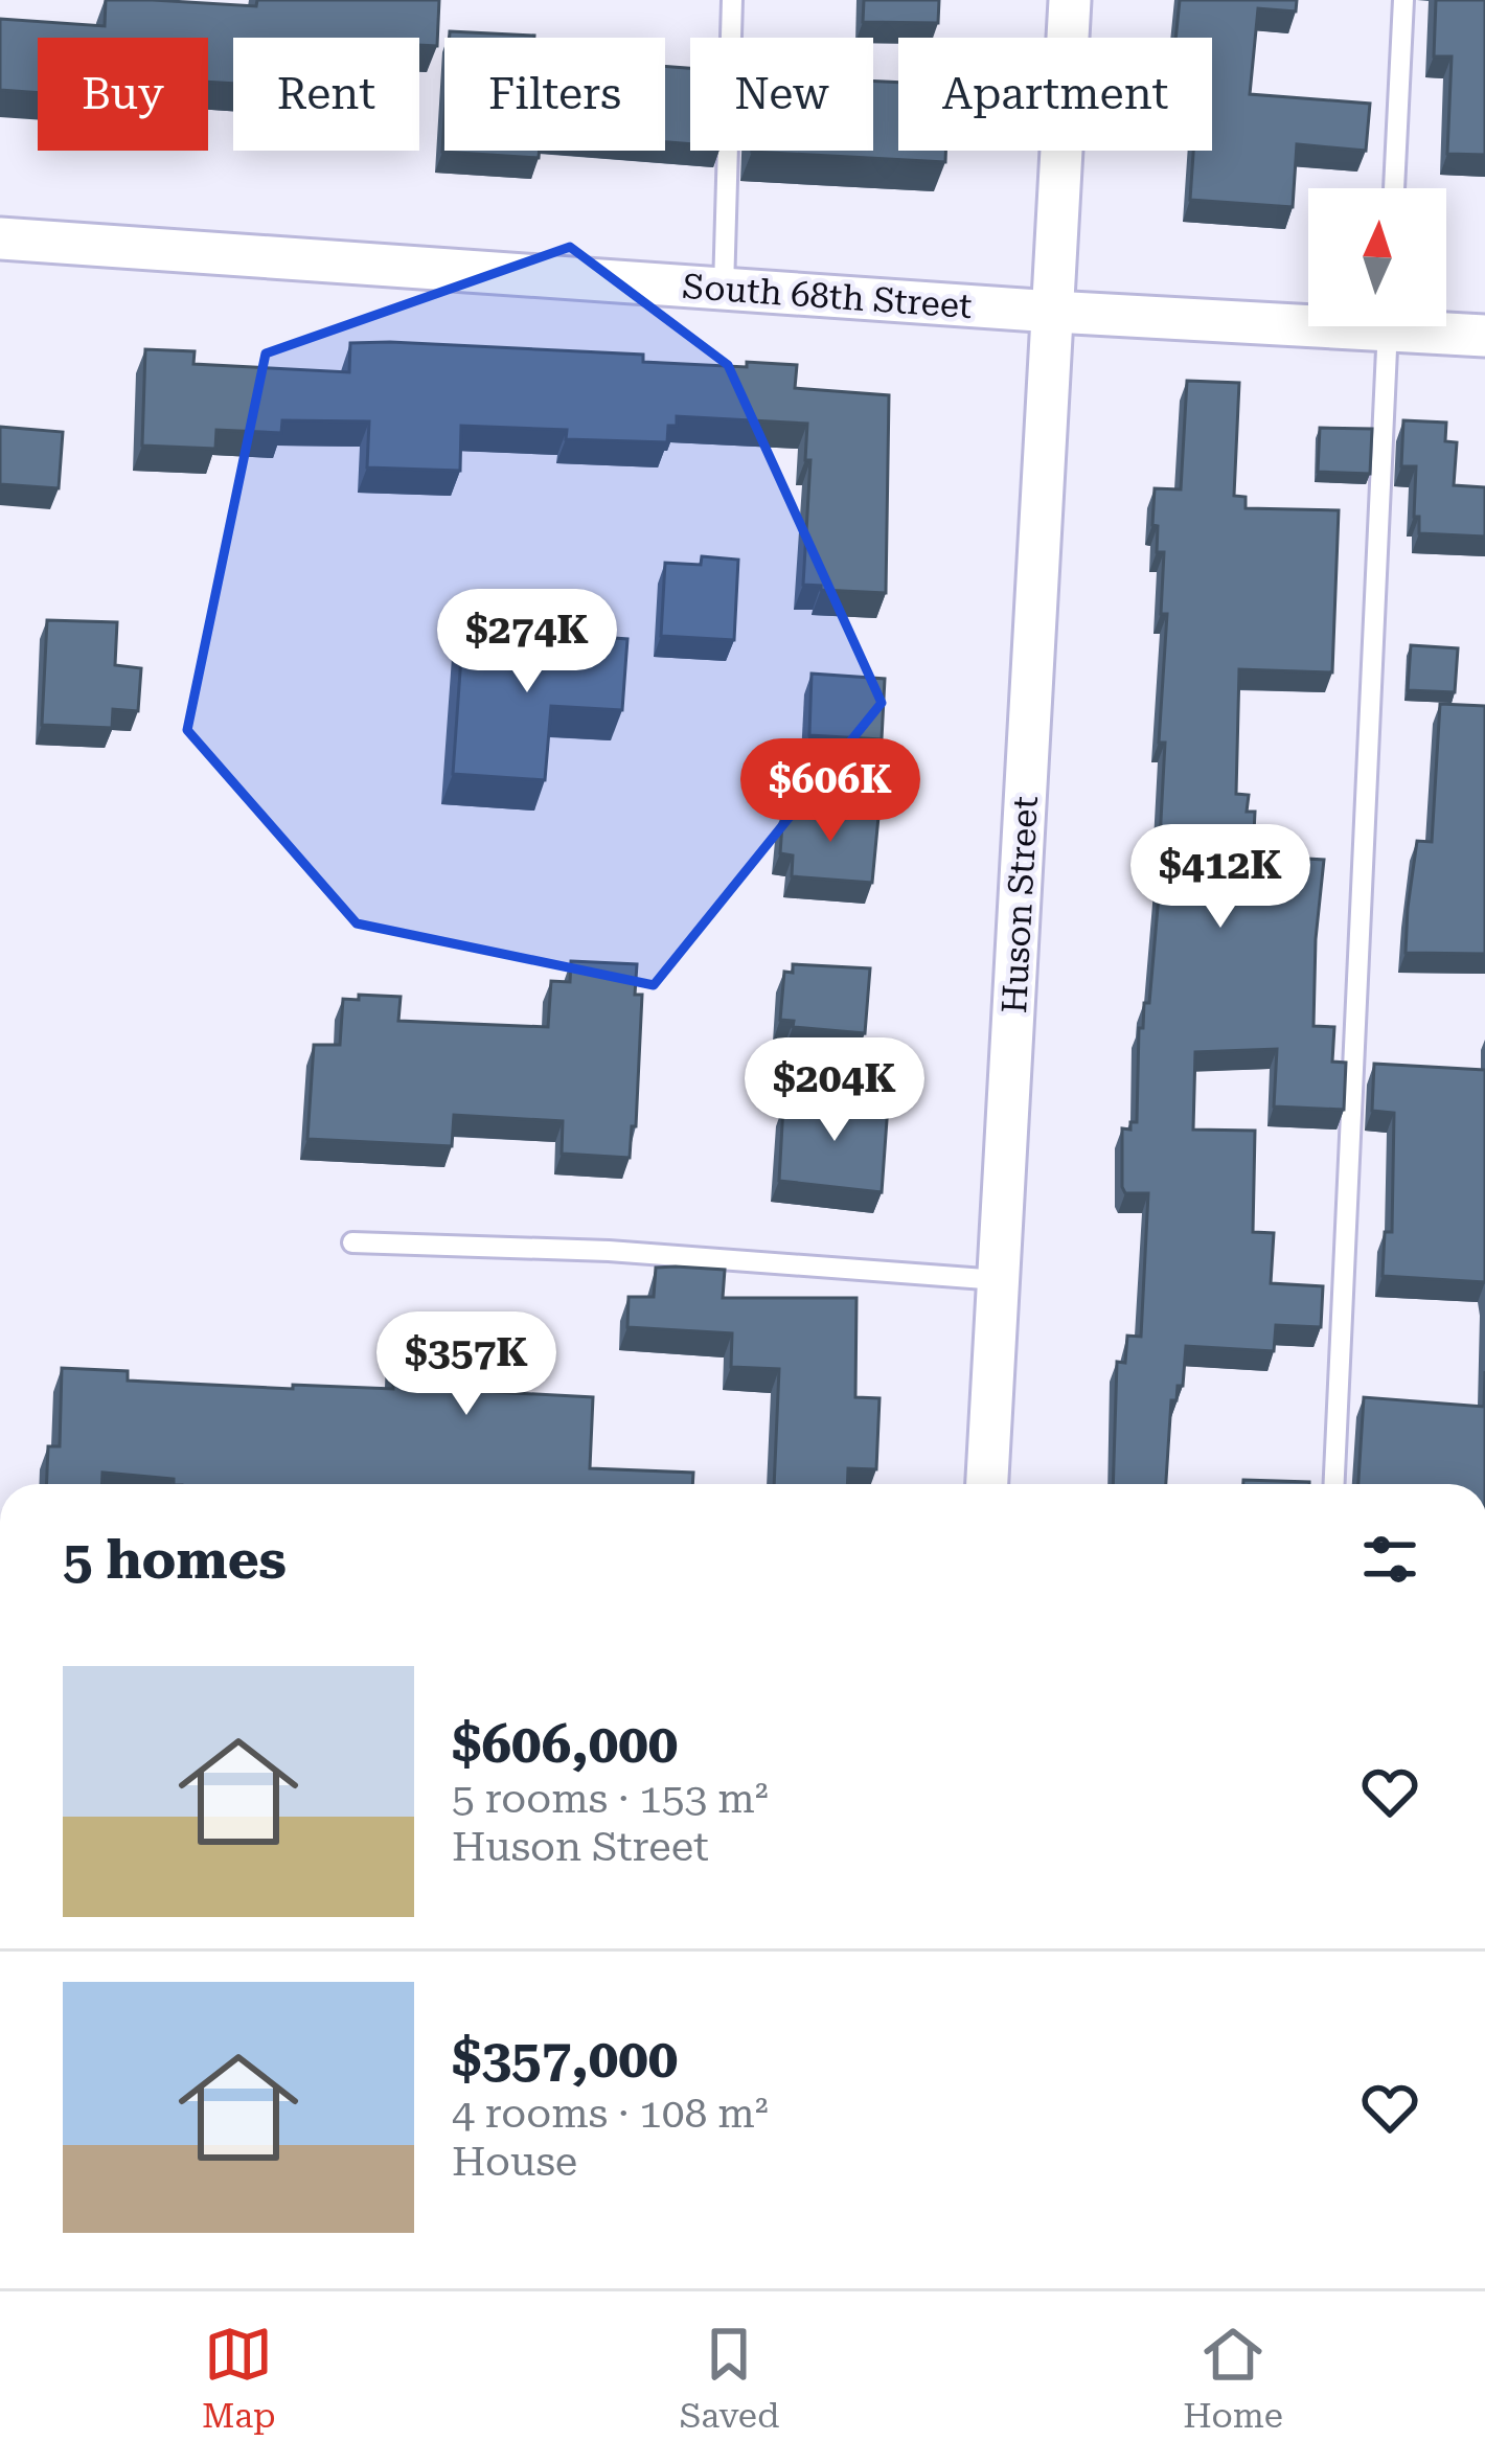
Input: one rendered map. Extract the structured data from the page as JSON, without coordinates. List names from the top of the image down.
{
  "streets": {
    "street": ["South 68th Street", "Huson Street"]
  },
  "crossings": [
    ["South 68th Street", "Huson Street"]
  ],
  "north": "top",
  "page": {
    "chip": [
      "Buy",
      "Rent",
      "Filters",
      "New",
      "Apartment"
    ],
    "price": [
      "$274K",
      "$606K",
      "$412K",
      "$204K",
      "$357K"
    ],
    "heading": "5 homes",
    "list": [
      {
        "name": "$606,000",
        "note": "5 rooms · 153 m² · Huson Street"
      },
      {
        "name": "$357,000",
        "note": "4 rooms · 108 m² · House"
      }
    ],
    "tabs": ["Map", "Saved", "Home"]
  }
}
